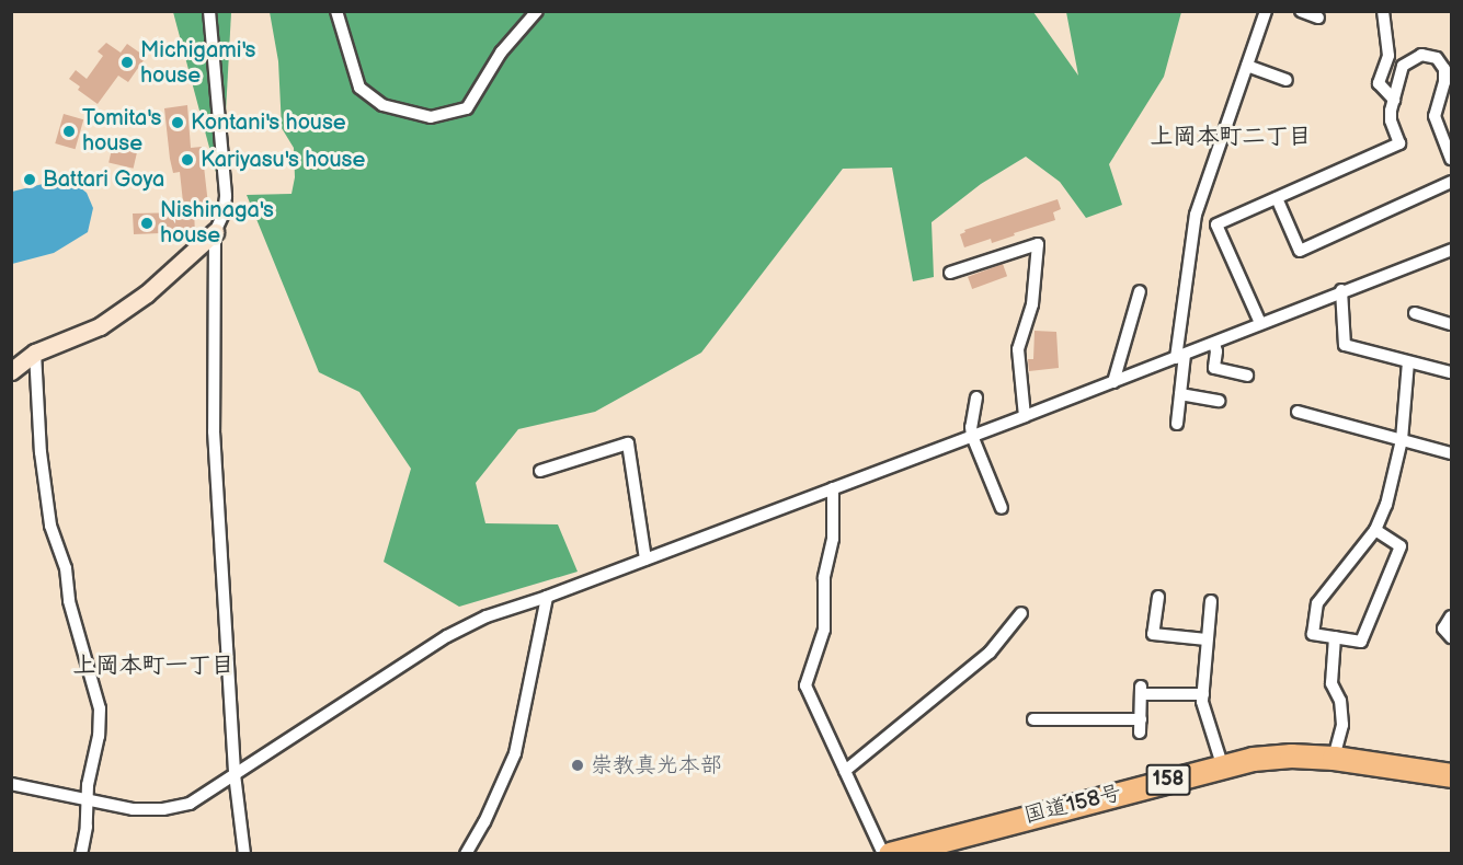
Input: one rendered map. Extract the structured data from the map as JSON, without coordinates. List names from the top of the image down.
{
  "streets": {
    "highway": ["158", "国道158号"]
  },
  "districts": ["上岡本町二丁目", "上岡本町一丁目"],
  "places": [
    "Michigami's house",
    "Kontani's house",
    "Tomita's house",
    "Kariyasu's house",
    "Battari Goya",
    "Nishinaga's house",
    "崇教真光本部"
  ]
}
